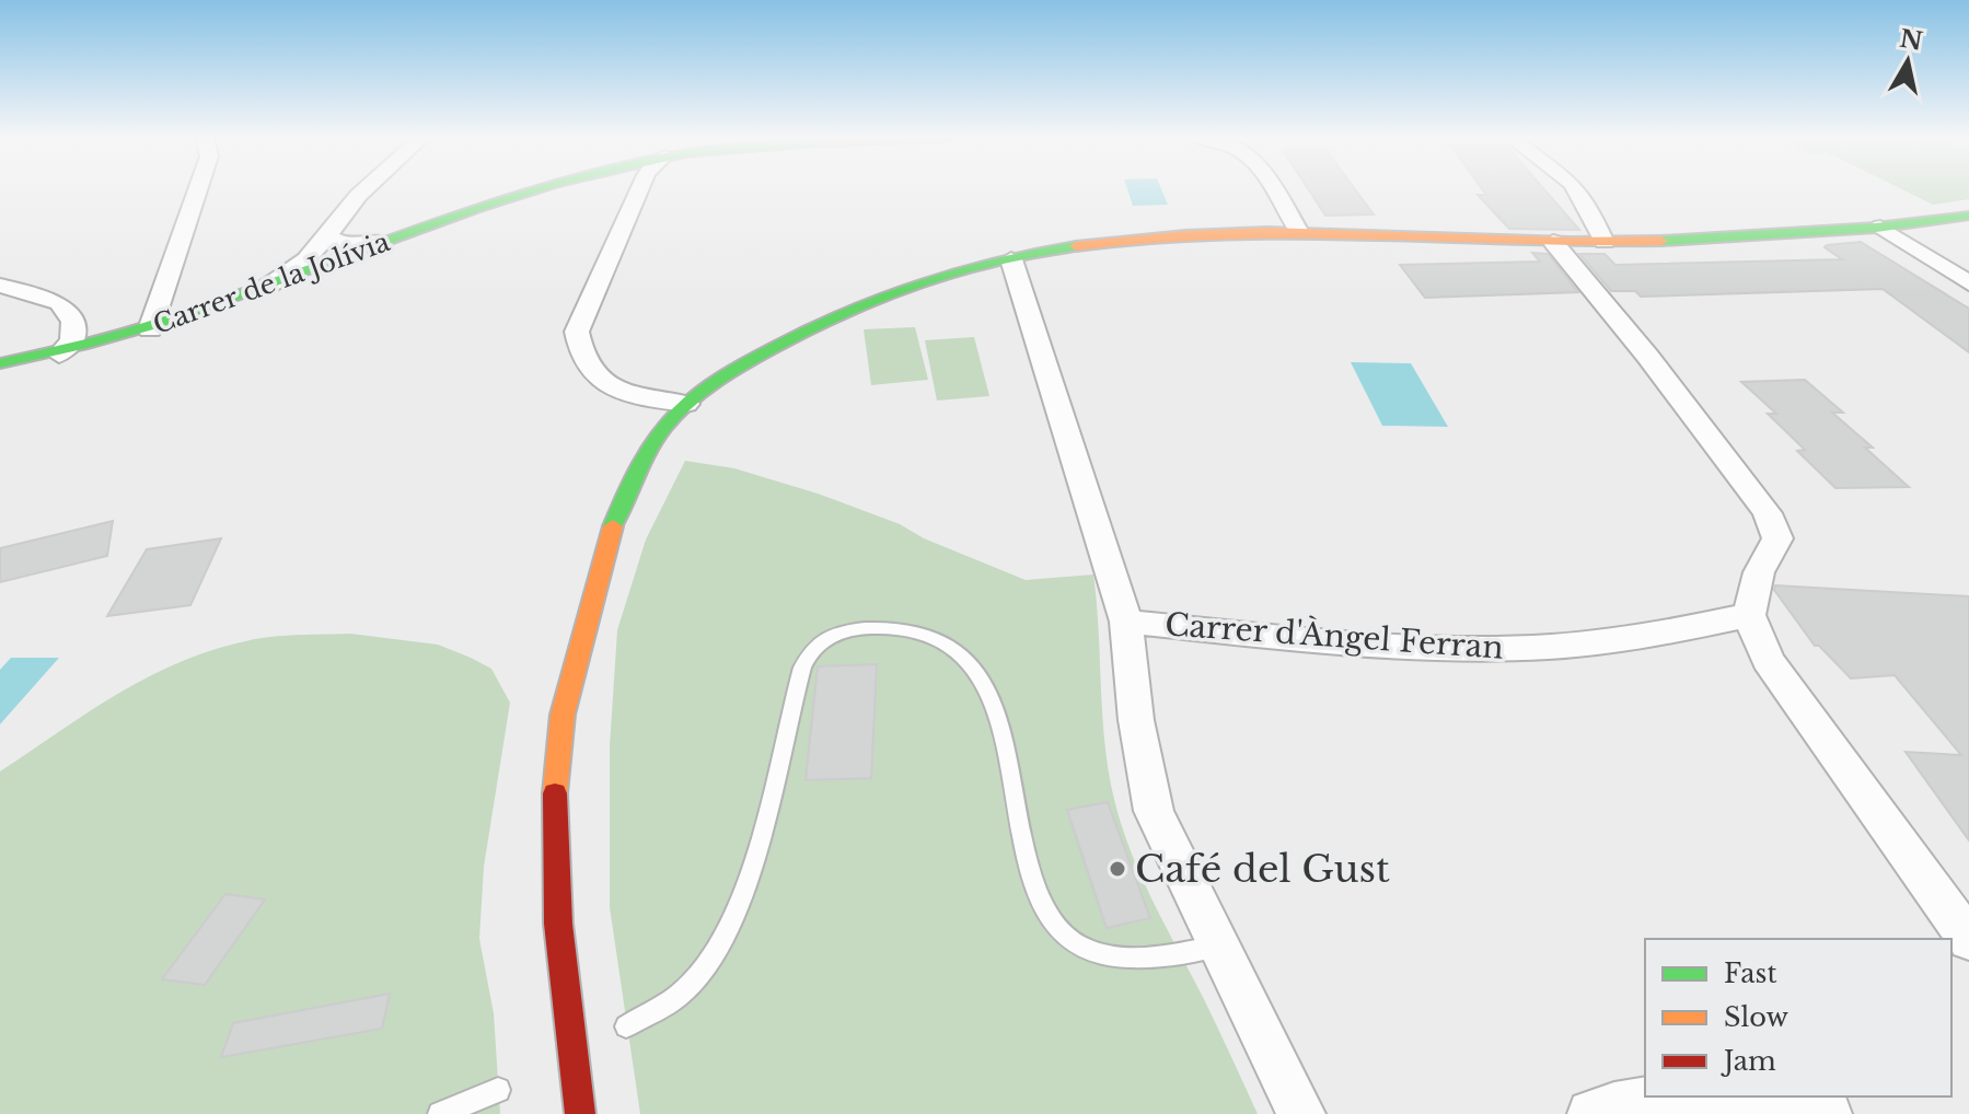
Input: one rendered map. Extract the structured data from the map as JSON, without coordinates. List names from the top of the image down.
{
  "streets": {
    "street": ["Carrer de la Jolívia", "Carrer d'Àngel Ferran"]
  },
  "places": ["Café del Gust"],
  "legend": ["Fast", "Slow", "Jam"],
  "north": "top"
}
